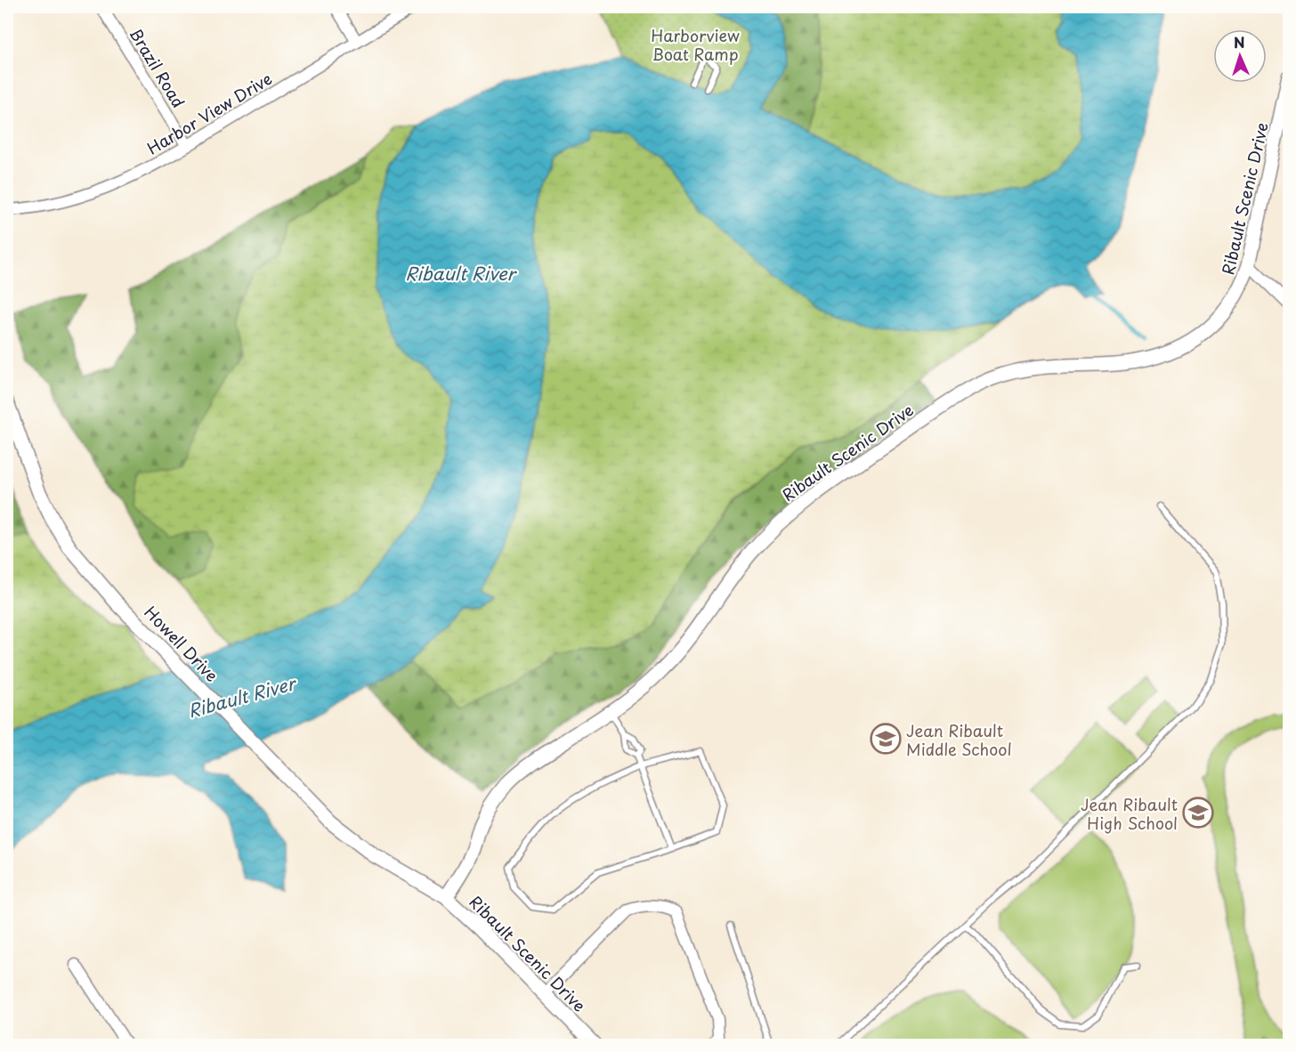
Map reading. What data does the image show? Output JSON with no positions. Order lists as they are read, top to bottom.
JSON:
{
  "streets": {
    "street": [
      "Brazil Road",
      "Harbor View Drive",
      "Ribault Scenic Drive",
      "Howell Drive"
    ]
  },
  "crossings": [
    ["Brazil Road", "Harbor View Drive"],
    ["Ribault Scenic Drive", "Howell Drive"]
  ],
  "water": ["Ribault River"],
  "parks": ["Harborview Boat Ramp"],
  "places": {
    "school or university": ["Jean Ribault Middle School", "Jean Ribault High School"]
  },
  "north": "top"
}
